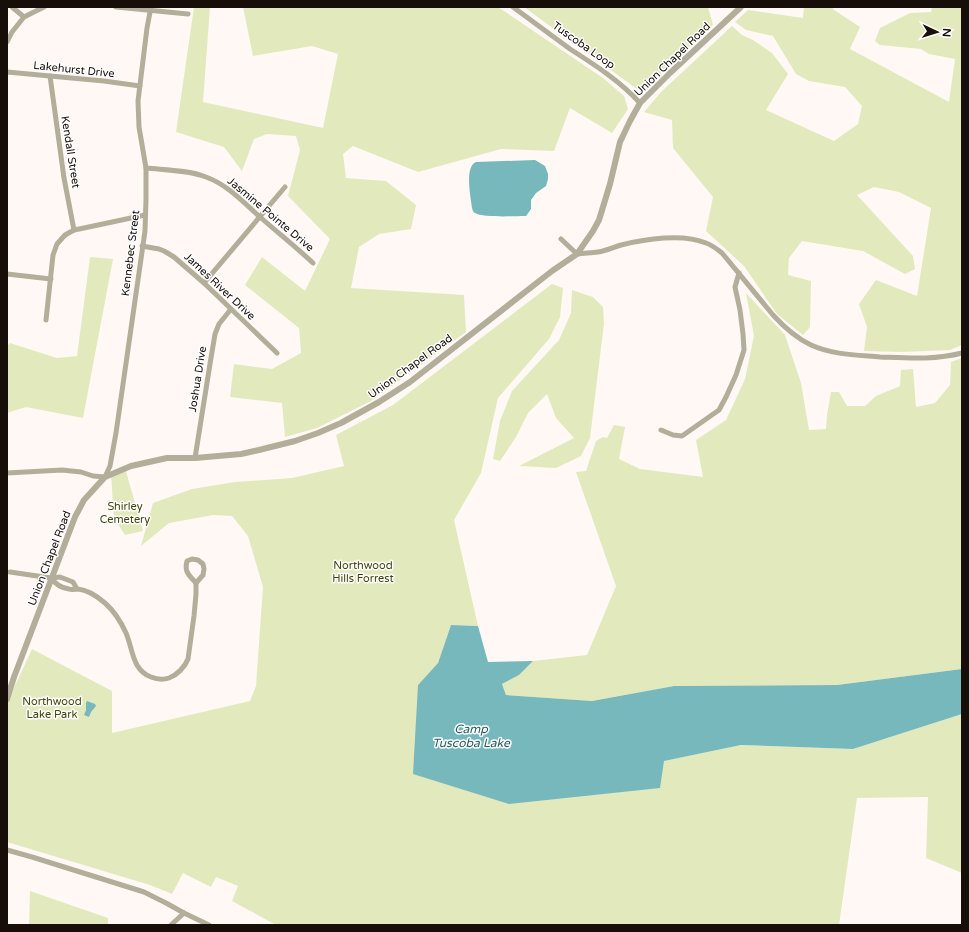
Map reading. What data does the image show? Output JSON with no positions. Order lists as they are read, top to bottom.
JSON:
{
  "streets": {
    "street": [
      "Tuscoba Loop",
      "Union Chapel Road",
      "Lakehurst Drive",
      "Kendall Street",
      "Jasmine Pointe Drive",
      "Kennebec Street",
      "James River Drive",
      "Joshua Drive"
    ]
  },
  "crossings": [
    ["Tuscoba Loop", "Union Chapel Road"],
    ["Union Chapel Road", "Kennebec Street"],
    ["Union Chapel Road", "Joshua Drive"],
    ["Lakehurst Drive", "Kendall Street"],
    ["Lakehurst Drive", "Kennebec Street"],
    ["Jasmine Pointe Drive", "Kennebec Street"],
    ["Kennebec Street", "James River Drive"],
    ["James River Drive", "Joshua Drive"]
  ],
  "water": ["Camp Tuscoba Lake"],
  "parks": ["Shirley Cemetery", "Northwood Hills Forrest", "Northwood Lake Park"],
  "north": "right"
}
